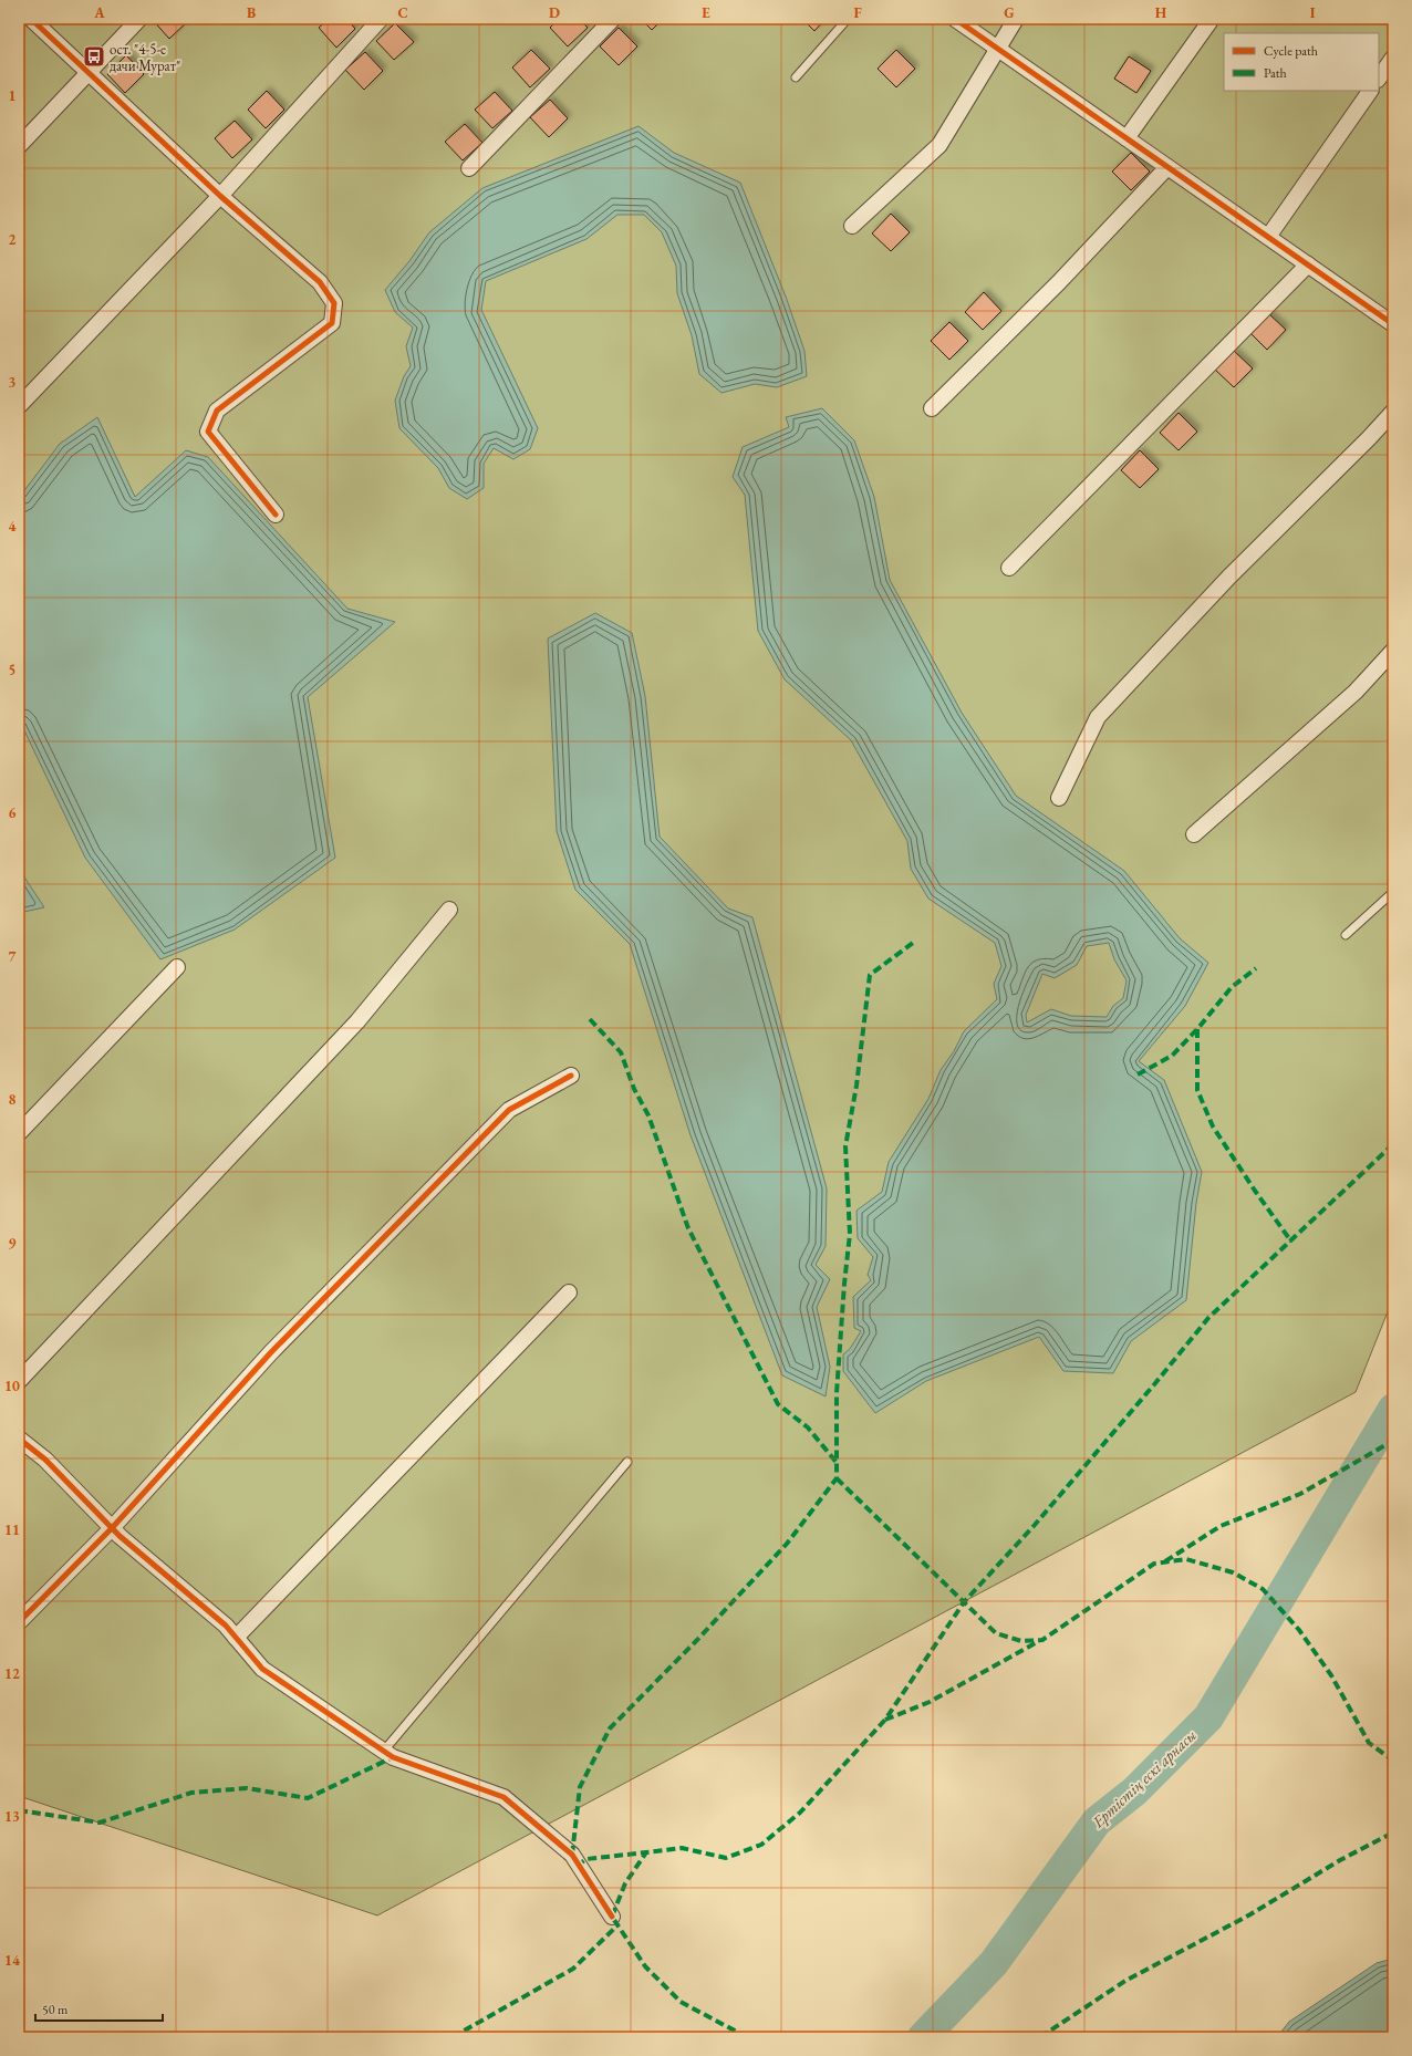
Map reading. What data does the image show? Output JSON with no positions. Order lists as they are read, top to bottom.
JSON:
{
  "water": ["Ертістің ескі арнасы"],
  "places": {
    "bus stop": ["ост. \"4-5-е дачи Мурат\""]
  },
  "legend": ["Cycle path", "Path"],
  "scale_bar": "50 m",
  "grid": {
    "columns": [
      "A",
      "B",
      "C",
      "D",
      "E",
      "F",
      "G",
      "H",
      "I"
    ],
    "rows": [
      "1",
      "2",
      "3",
      "4",
      "5",
      "6",
      "7",
      "8",
      "9",
      "10",
      "11",
      "12",
      "13",
      "14"
    ]
  }
}
